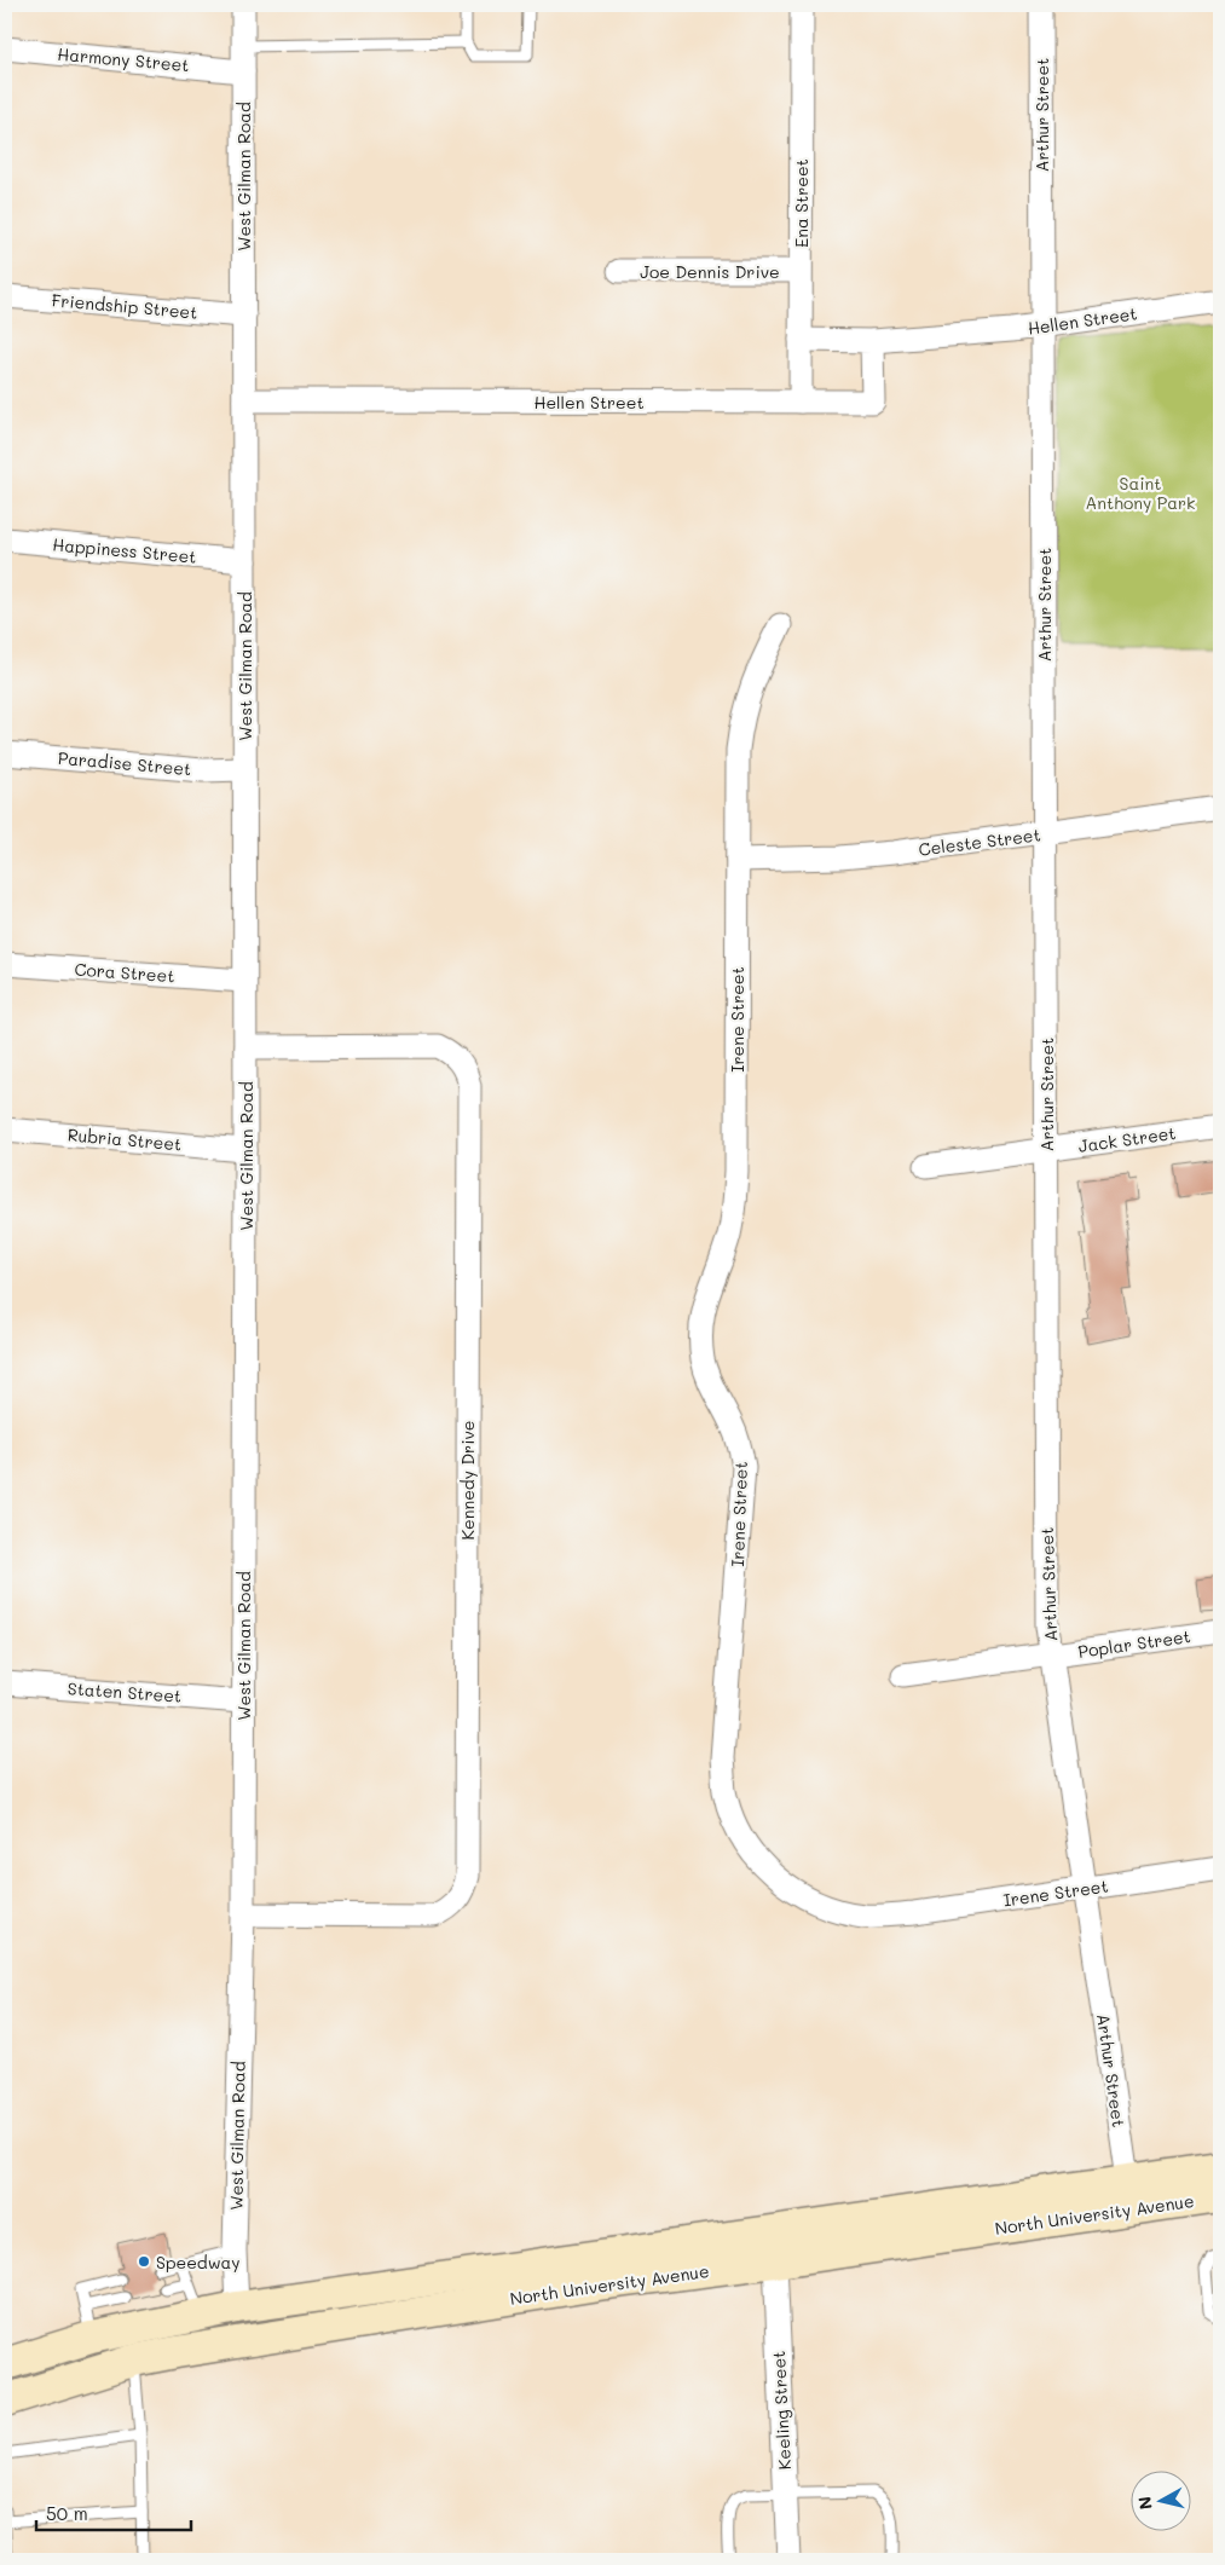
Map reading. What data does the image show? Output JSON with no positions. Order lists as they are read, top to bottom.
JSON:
{
  "streets": {
    "main road": ["North University Avenue"],
    "street": [
      "Harmony Street",
      "Arthur Street",
      "West Gilman Road",
      "Ena Street",
      "Joe Dennis Drive",
      "Friendship Street",
      "Hellen Street",
      "Happiness Street",
      "Paradise Street",
      "Celeste Street",
      "Cora Street",
      "Irene Street",
      "Rubria Street",
      "Jack Street",
      "Kennedy Drive",
      "Poplar Street",
      "Staten Street",
      "Keeling Street"
    ]
  },
  "crossings": [
    ["Harmony Street", "West Gilman Road"],
    ["Arthur Street", "Hellen Street"],
    ["Arthur Street", "Celeste Street"],
    ["Arthur Street", "Irene Street"],
    ["Arthur Street", "Jack Street"],
    ["Arthur Street", "Poplar Street"],
    ["Arthur Street", "North University Avenue"],
    ["West Gilman Road", "Friendship Street"],
    ["West Gilman Road", "Hellen Street"],
    ["West Gilman Road", "Happiness Street"],
    ["West Gilman Road", "Paradise Street"],
    ["West Gilman Road", "Cora Street"],
    ["West Gilman Road", "Rubria Street"],
    ["West Gilman Road", "Kennedy Drive"],
    ["West Gilman Road", "Staten Street"],
    ["West Gilman Road", "North University Avenue"],
    ["Ena Street", "Joe Dennis Drive"],
    ["Ena Street", "Hellen Street"],
    ["Celeste Street", "Irene Street"],
    ["North University Avenue", "Keeling Street"]
  ],
  "parks": ["Saint Anthony Park"],
  "places": ["Speedway"],
  "scale_bar": "50 m",
  "north": "left"
}
